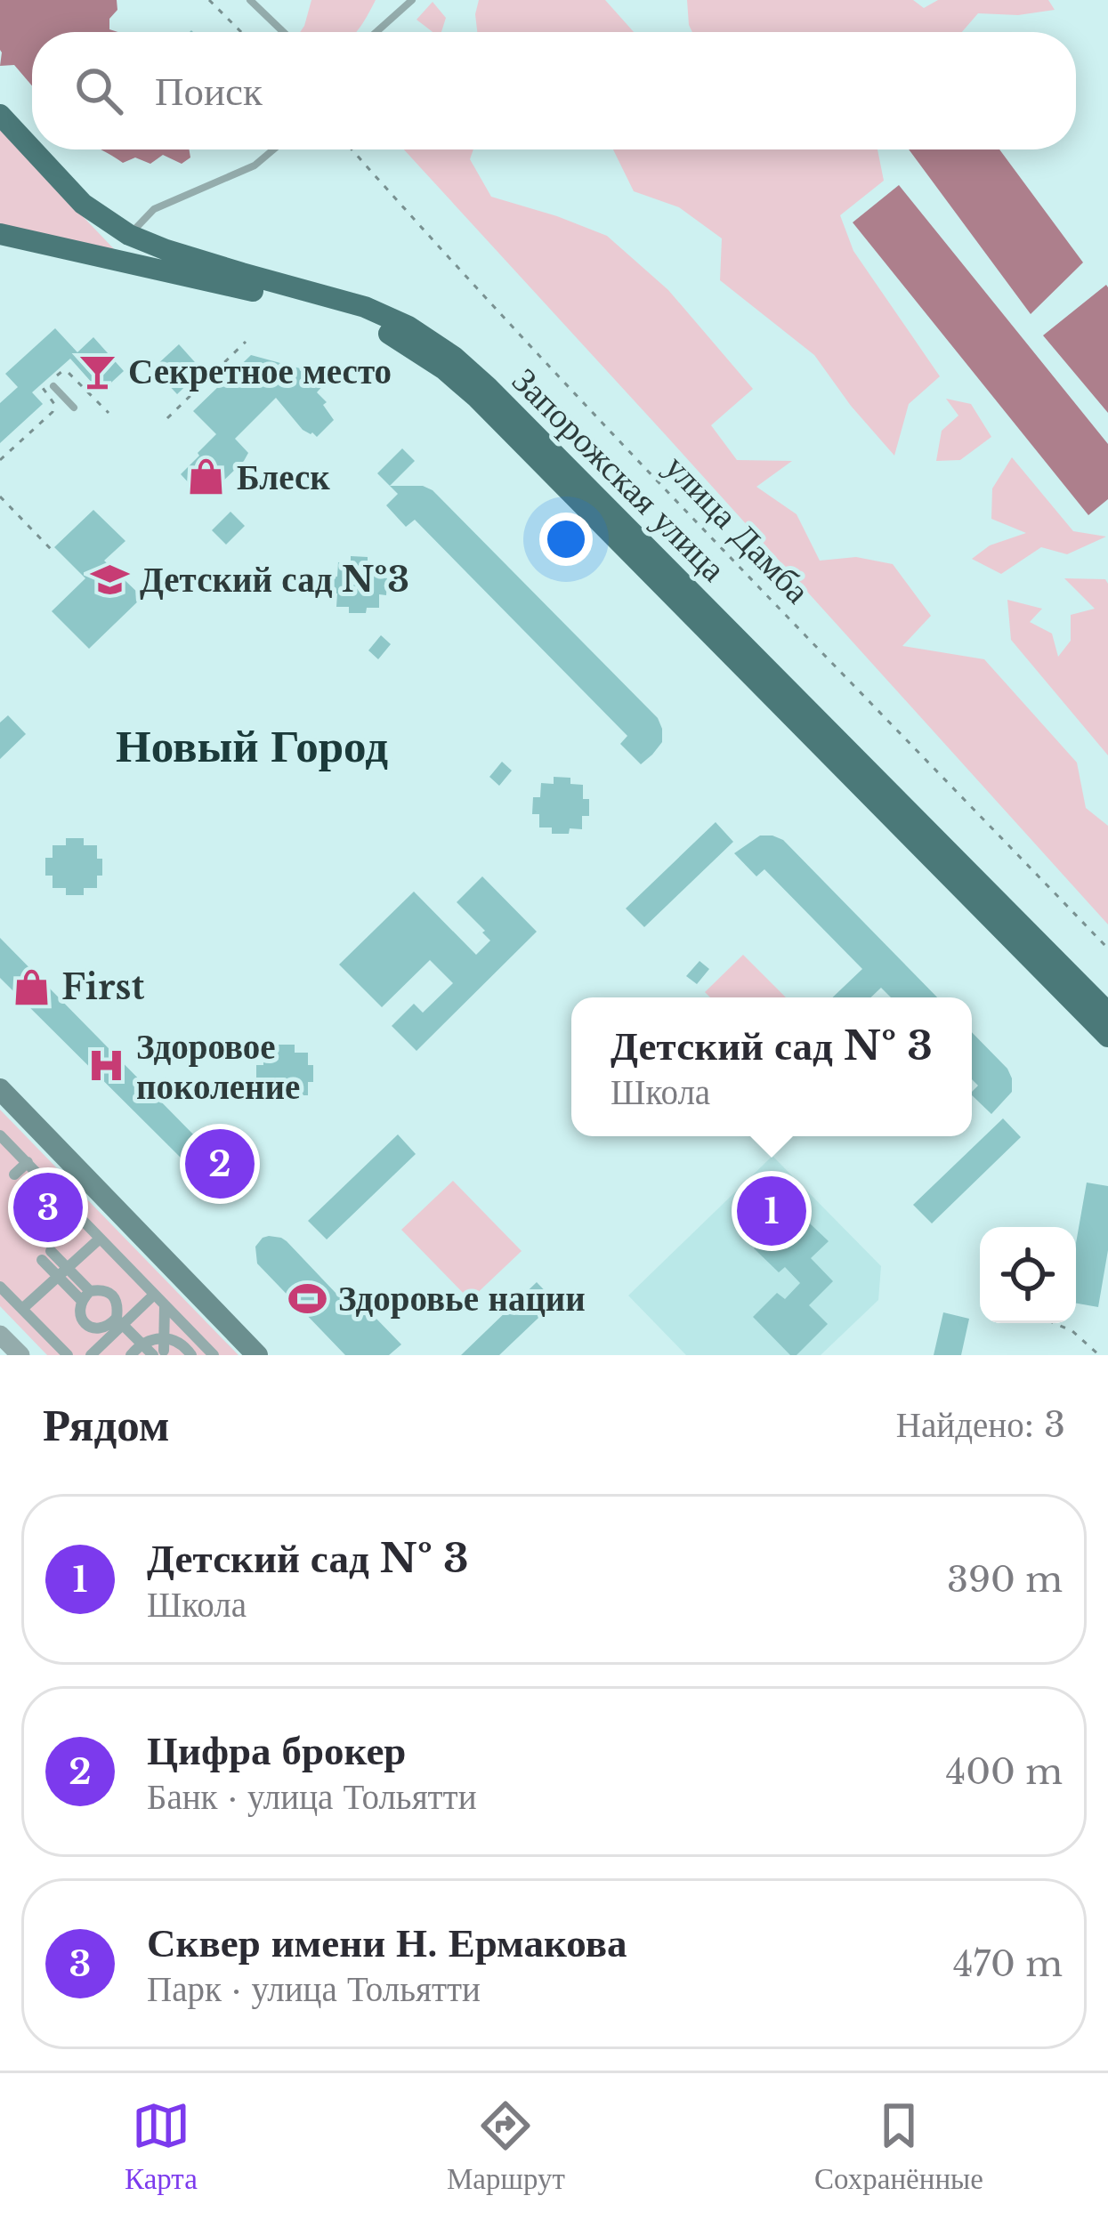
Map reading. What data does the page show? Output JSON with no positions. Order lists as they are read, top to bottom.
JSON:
{
  "streets": {
    "main road": ["Запорожская улица"],
    "path": ["улица Дамба"]
  },
  "districts": ["Новый Город"],
  "places": {
    "bar": ["Секретное место"],
    "shop": ["Блеск", "First"],
    "school or university": ["Детский сад №3"],
    "hospital": ["Здоровое поколение"],
    "sports": ["Здоровье нации"]
  },
  "page": {
    "search": "Поиск",
    "popup": ["Детский сад № 3", "Школа"],
    "pins": ["2", "3", "1"],
    "heading": ["Рядом", "Найдено: 3"],
    "list": [
      {
        "mark": "1",
        "name": "Детский сад № 3",
        "note": "Школа",
        "value": "390 m"
      },
      {
        "mark": "2",
        "name": "Цифра брокер",
        "note": "Банк · улица Тольятти",
        "value": "400 m"
      },
      {
        "mark": "3",
        "name": "Сквер имени Н. Ермакова",
        "note": "Парк · улица Тольятти",
        "value": "470 m"
      }
    ],
    "nav": ["Карта", "Маршрут", "Сохранённые"]
  }
}
